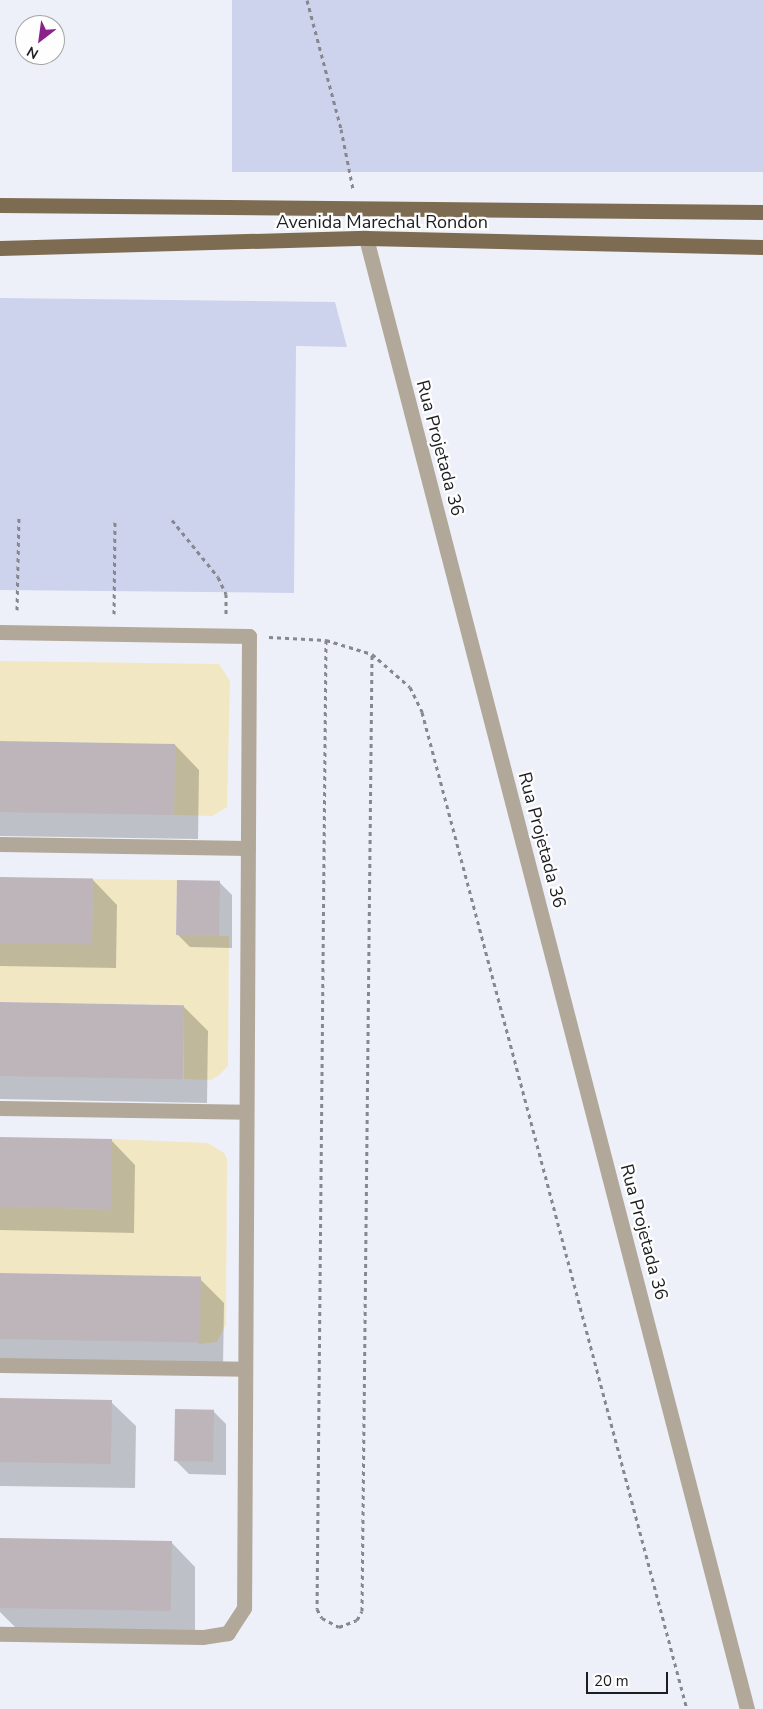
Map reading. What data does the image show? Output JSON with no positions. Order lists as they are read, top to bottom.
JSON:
{
  "streets": {
    "main road": ["Avenida Marechal Rondon"],
    "street": ["Rua Projetada 36"]
  },
  "crossings": [
    ["Avenida Marechal Rondon", "Rua Projetada 36"]
  ],
  "scale_bar": "20 m",
  "north": "bottom left"
}
